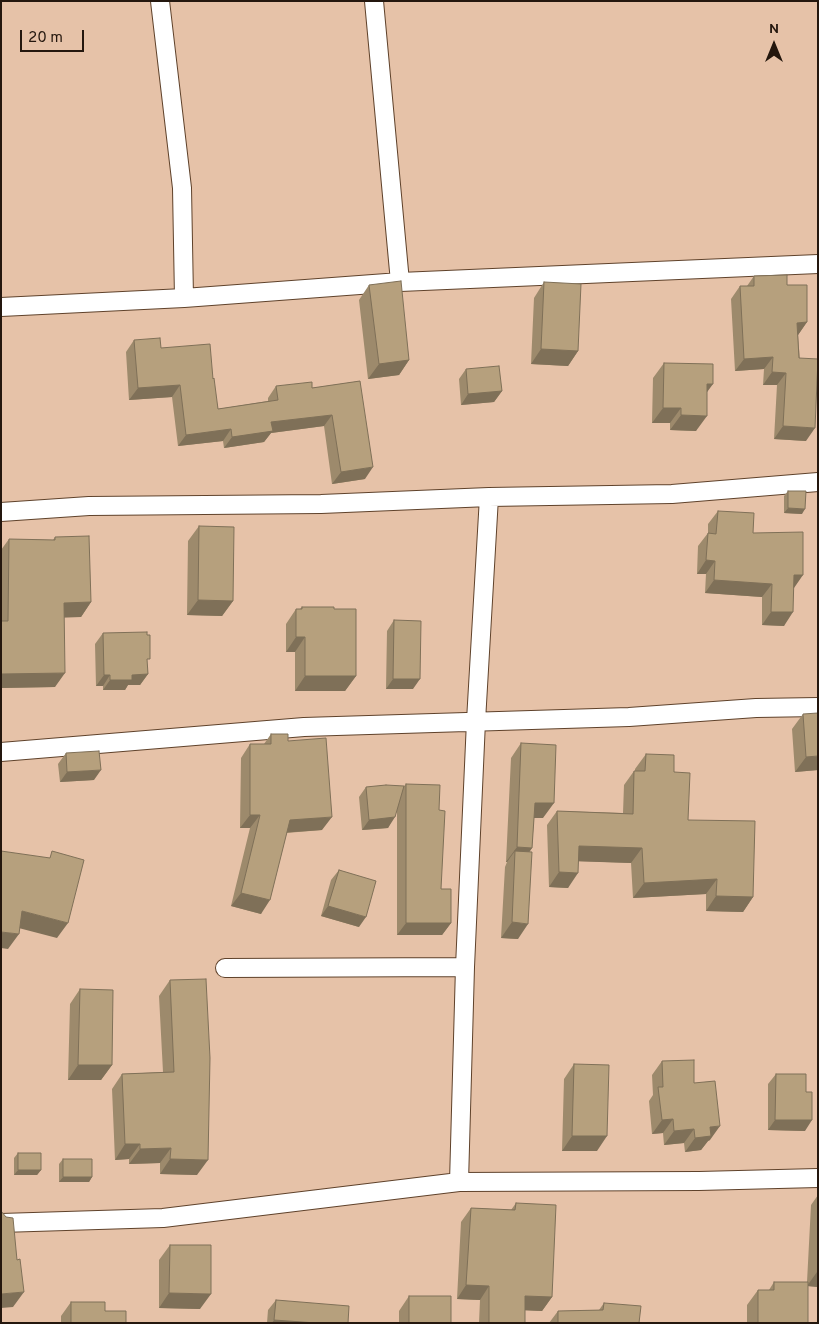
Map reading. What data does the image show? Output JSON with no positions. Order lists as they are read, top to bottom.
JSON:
{
  "scale_bar": "20 m",
  "north": "top"
}
